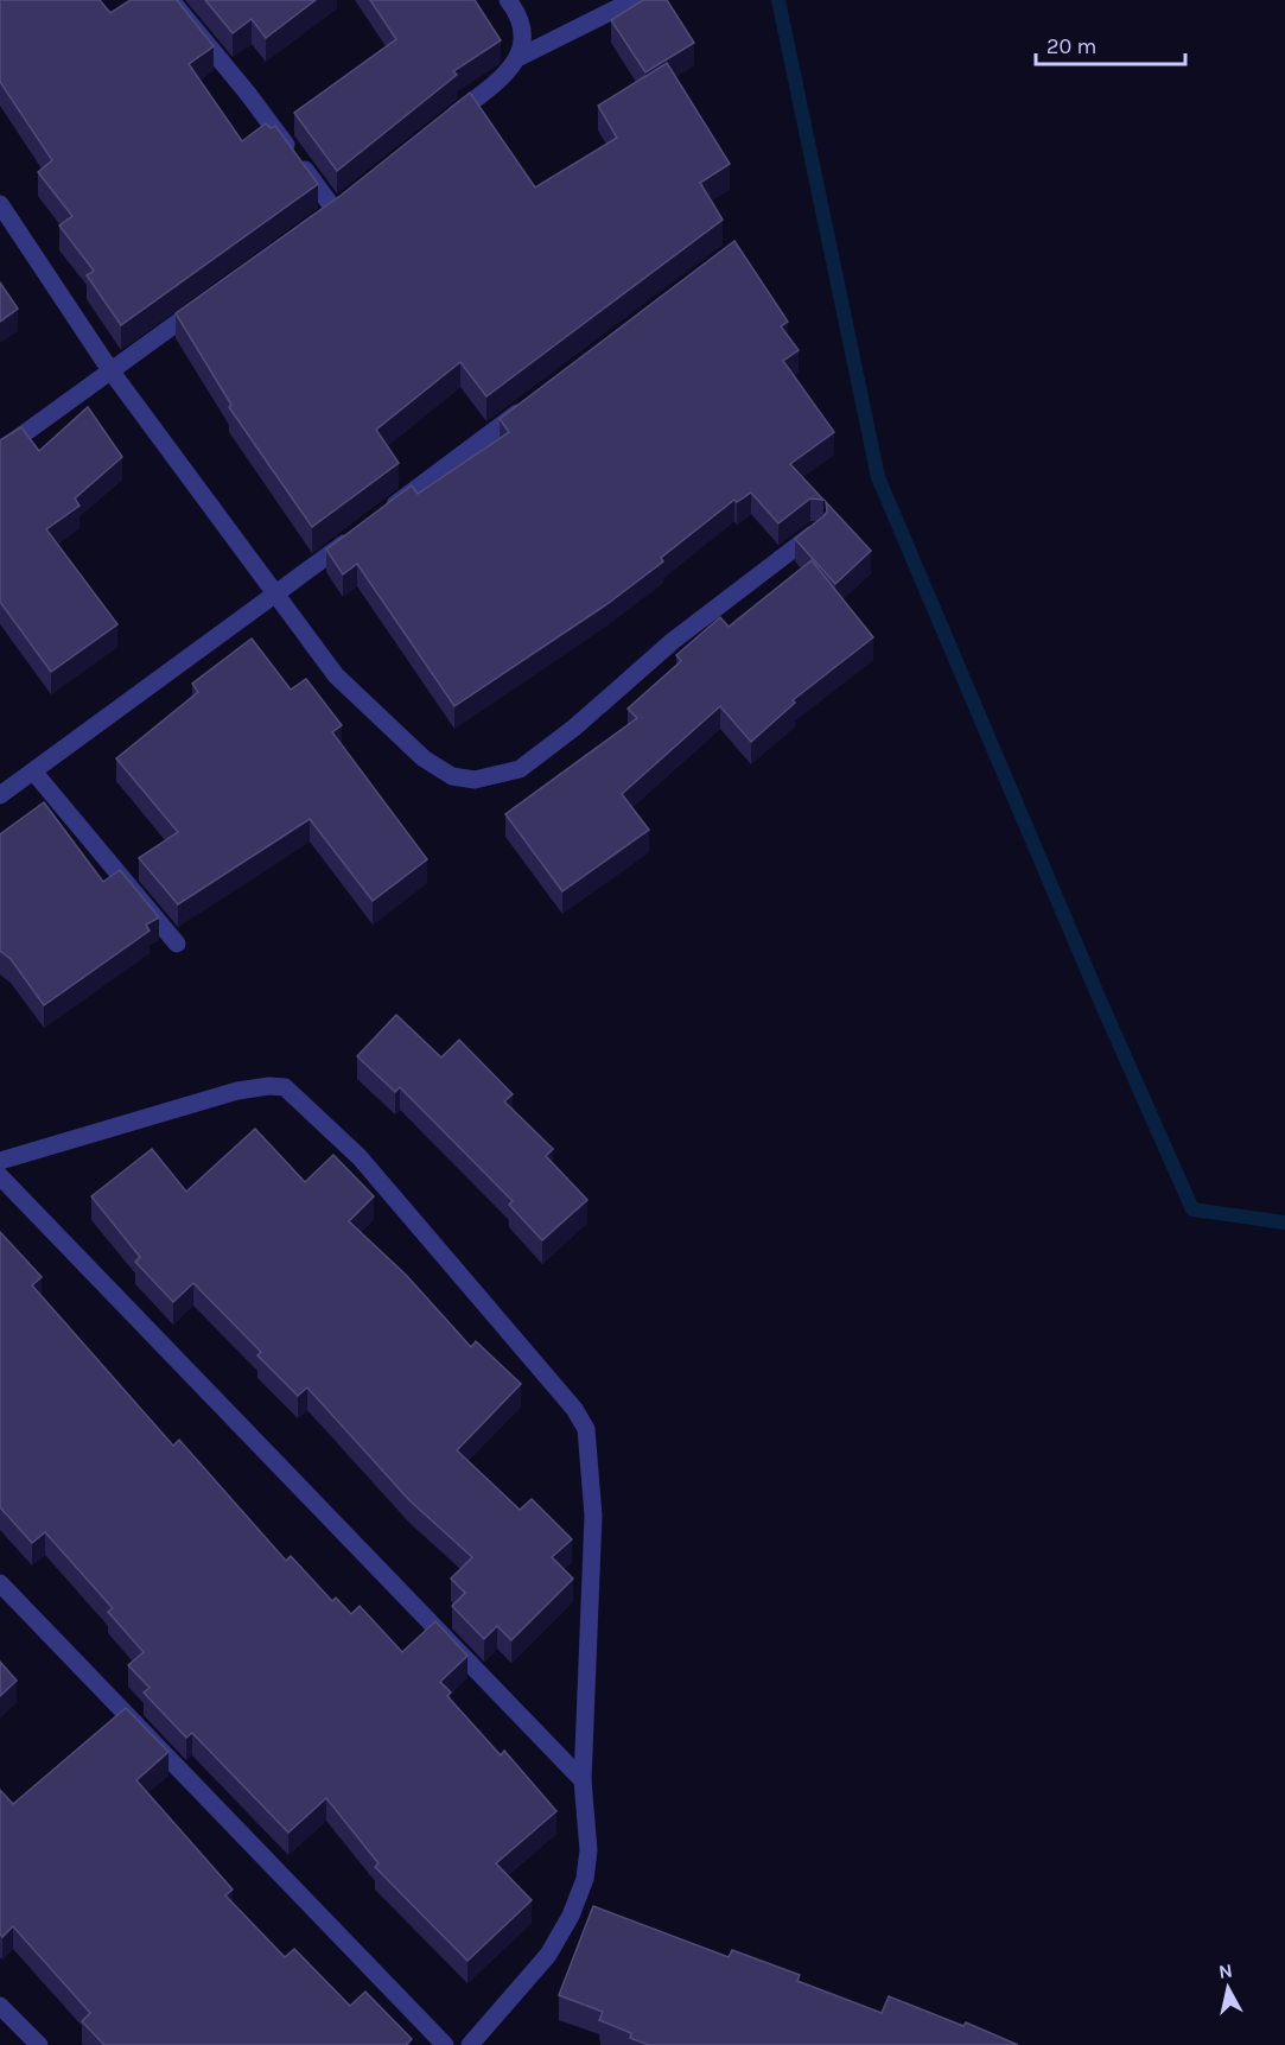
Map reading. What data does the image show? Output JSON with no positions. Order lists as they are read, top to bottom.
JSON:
{
  "scale_bar": "20 m",
  "north": "top"
}
